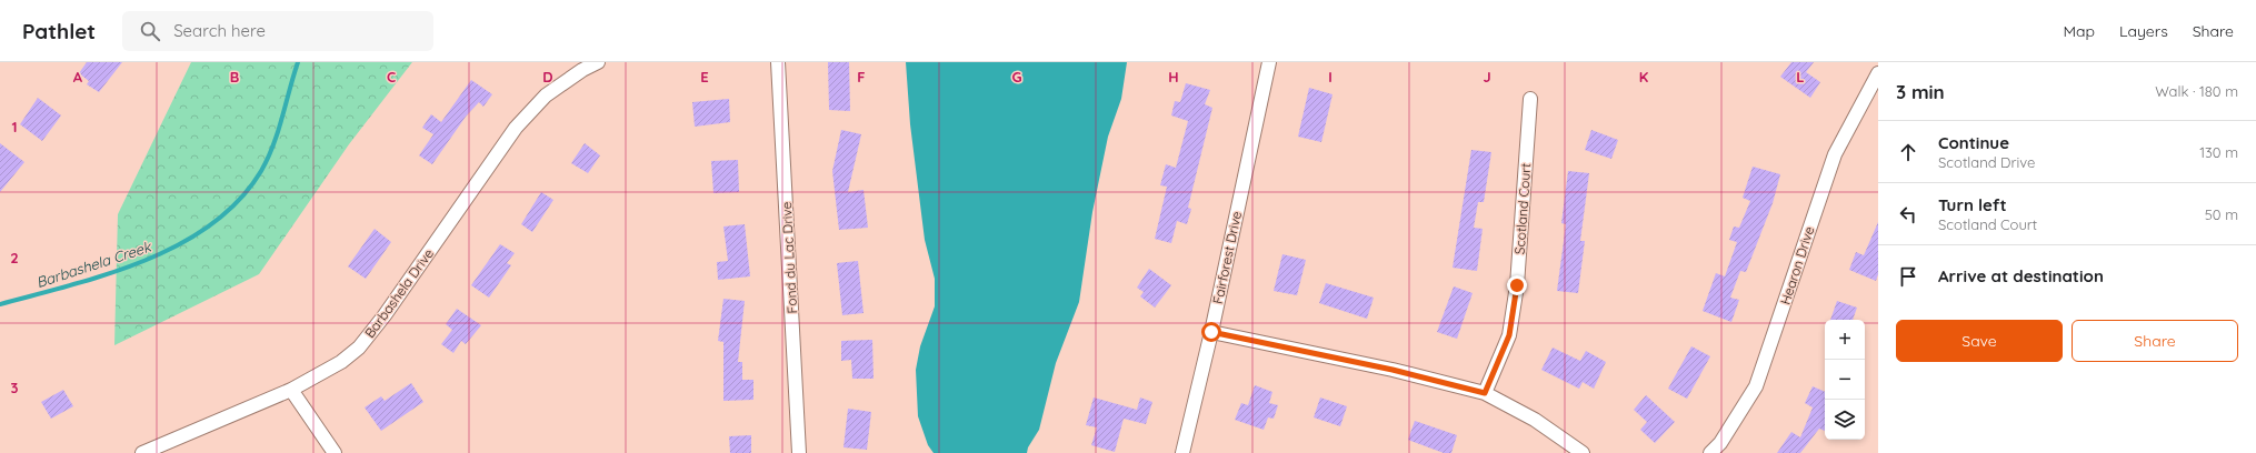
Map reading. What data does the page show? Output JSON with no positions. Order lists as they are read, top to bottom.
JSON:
{
  "streets": {
    "street": [
      "Scotland Court",
      "Fond du Lac Drive",
      "Fairforest Drive",
      "Hearon Drive",
      "Barbashela Drive"
    ]
  },
  "water": ["Barbashela Creek"],
  "page": {
    "header": "Pathlet",
    "search": "Search here",
    "nav": ["Map", "Layers", "Share"],
    "heading": ["3 min", "Walk · 180 m"],
    "list": [
      ["Continue", "Scotland Drive", "130 m"],
      ["Turn left", "Scotland Court", "50 m"],
      "Arrive at destination"
    ],
    "buttons": ["Save", "Share"],
    "map_buttons": ["+", "−"]
  },
  "grid": {
    "columns": [
      "A",
      "B",
      "C",
      "D",
      "E",
      "F",
      "G",
      "H",
      "I",
      "J",
      "K",
      "L"
    ],
    "rows": ["1", "2", "3"]
  }
}
